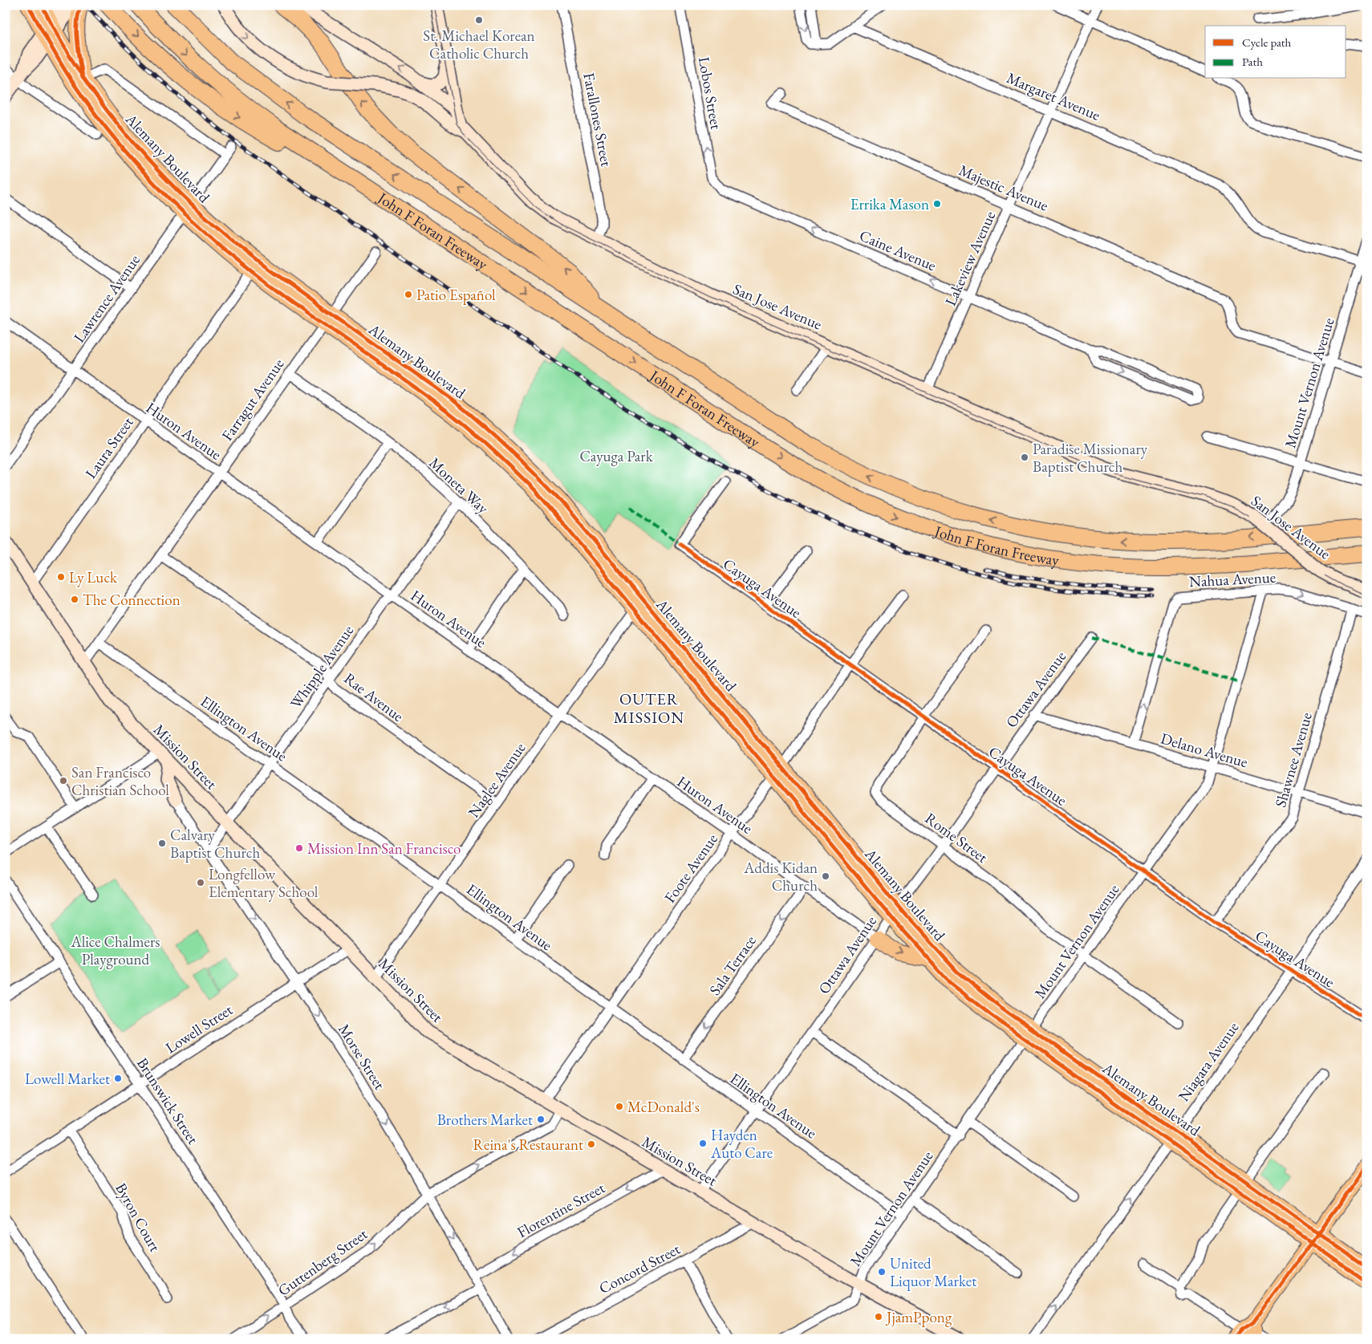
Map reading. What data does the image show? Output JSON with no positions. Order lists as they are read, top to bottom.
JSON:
{
  "streets": {
    "highway": ["John F Foran Freeway"],
    "main road": ["Alemany Boulevard", "San Jose Avenue", "Mission Street"],
    "street": [
      "Lobos Street",
      "Margaret Avenue",
      "Farallones Street",
      "Majestic Avenue",
      "Caine Avenue",
      "Lakeview Avenue",
      "Lawrence Avenue",
      "Mount Vernon Avenue",
      "Farragut Avenue",
      "Huron Avenue",
      "Laura Street",
      "Moneta Way",
      "Nahua Avenue",
      "Cayuga Avenue",
      "Whipple Avenue",
      "Ottawa Avenue",
      "Rae Avenue",
      "Ellington Avenue",
      "Delano Avenue",
      "Shawnee Avenue",
      "Naglee Avenue",
      "Rome Street",
      "Foote Avenue",
      "Sala Terrace",
      "Lowell Street",
      "Morse Street",
      "Niagara Avenue",
      "Brunswick Street",
      "Florentine Street",
      "Byron Court",
      "Guttenberg Street",
      "Concord Street"
    ]
  },
  "crossings": [
    ["Lobos Street", "Caine Avenue"],
    ["Margaret Avenue", "Lakeview Avenue"],
    ["Margaret Avenue", "Mount Vernon Avenue"],
    ["Farallones Street", "San Jose Avenue"],
    ["Alemany Boulevard", "Lawrence Avenue"],
    ["Alemany Boulevard", "Mount Vernon Avenue"],
    ["Alemany Boulevard", "Farragut Avenue"],
    ["Alemany Boulevard", "Laura Street"],
    ["Alemany Boulevard", "Ottawa Avenue"],
    ["Alemany Boulevard", "Naglee Avenue"],
    ["Alemany Boulevard", "Foote Avenue"],
    ["Alemany Boulevard", "Niagara Avenue"],
    ["Majestic Avenue", "Lakeview Avenue"],
    ["Majestic Avenue", "Mount Vernon Avenue"],
    ["Caine Avenue", "Lakeview Avenue"],
    ["Lakeview Avenue", "San Jose Avenue"],
    ["Lawrence Avenue", "Huron Avenue"],
    ["San Jose Avenue", "Mount Vernon Avenue"],
    ["Mount Vernon Avenue", "Nahua Avenue"],
    ["Mount Vernon Avenue", "Cayuga Avenue"],
    ["Mount Vernon Avenue", "Ellington Avenue"],
    ["Mount Vernon Avenue", "Delano Avenue"],
    ["Mount Vernon Avenue", "Mission Street"],
    ["Mount Vernon Avenue", "Rome Street"],
    ["Farragut Avenue", "Huron Avenue"],
    ["Farragut Avenue", "Moneta Way"],
    ["Farragut Avenue", "Rae Avenue"],
    ["Farragut Avenue", "Ellington Avenue"],
    ["Farragut Avenue", "Mission Street"],
    ["Huron Avenue", "Laura Street"],
    ["Huron Avenue", "Whipple Avenue"],
    ["Huron Avenue", "Ottawa Avenue"],
    ["Huron Avenue", "Naglee Avenue"],
    ["Huron Avenue", "Foote Avenue"],
    ["Huron Avenue", "Sala Terrace"],
    ["Laura Street", "Mission Street"],
    ["Moneta Way", "Whipple Avenue"],
    ["Nahua Avenue", "Delano Avenue"],
    ["Nahua Avenue", "Shawnee Avenue"],
    ["Cayuga Avenue", "Ottawa Avenue"],
    ["Cayuga Avenue", "Shawnee Avenue"],
    ["Cayuga Avenue", "Rome Street"],
    ["Cayuga Avenue", "Foote Avenue"],
    ["Cayuga Avenue", "Niagara Avenue"],
    ["Whipple Avenue", "Rae Avenue"],
    ["Whipple Avenue", "Ellington Avenue"],
    ["Whipple Avenue", "Mission Street"],
    ["Whipple Avenue", "Morse Street"],
    ["Ottawa Avenue", "Ellington Avenue"],
    ["Ottawa Avenue", "Delano Avenue"],
    ["Ottawa Avenue", "Mission Street"],
    ["Ottawa Avenue", "Rome Street"],
    ["Rae Avenue", "Naglee Avenue"],
    ["Ellington Avenue", "Naglee Avenue"],
    ["Ellington Avenue", "Foote Avenue"],
    ["Ellington Avenue", "Sala Terrace"],
    ["Delano Avenue", "Shawnee Avenue"],
    ["Mission Street", "Naglee Avenue"],
    ["Mission Street", "Foote Avenue"],
    ["Mission Street", "Lowell Street"],
    ["Mission Street", "Florentine Street"],
    ["Mission Street", "Guttenberg Street"],
    ["Mission Street", "Concord Street"],
    ["Lowell Street", "Morse Street"],
    ["Lowell Street", "Brunswick Street"],
    ["Lowell Street", "Byron Court"],
    ["Morse Street", "Florentine Street"],
    ["Morse Street", "Guttenberg Street"],
    ["Brunswick Street", "Guttenberg Street"]
  ],
  "one_way": [
    "Lobos Street",
    "Sala Terrace",
    "Morse Street",
    "Niagara Avenue",
    "Florentine Street",
    "Guttenberg Street"
  ],
  "districts": ["OUTER MISSION"],
  "parks": ["Cayuga Park", "Alice Chalmers Playground"],
  "places": [
    "St. Michael Korean Catholic Church",
    "Errika Mason",
    "Patio Español",
    "Paradise Missionary Baptist Church",
    "Ly Luck",
    "The Connection",
    "San Francisco Christian School",
    "Calvary Baptist Church",
    "Mission Inn San Francisco",
    "Addis Kidan Church",
    "Longfellow Elementary School",
    "Lowell Market",
    "McDonald's",
    "Brothers Market",
    "Hayden Auto Care",
    "Reina's Restaurant",
    "United Liquor Market",
    "JjamPpong"
  ],
  "legend": ["Cycle path", "Path"]
}
